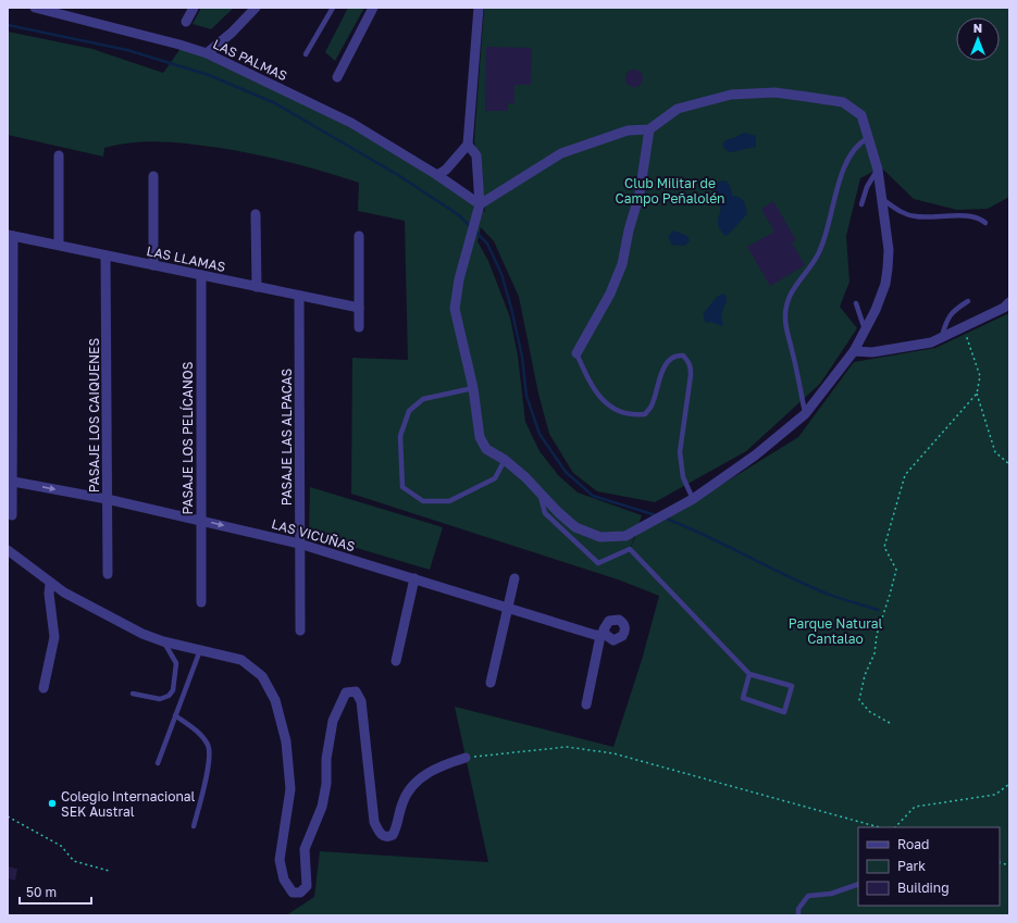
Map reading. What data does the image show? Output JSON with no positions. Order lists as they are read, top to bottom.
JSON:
{
  "streets": {
    "street": [
      "LAS PALMAS",
      "LAS LLAMAS",
      "PASAJE LOS CAIQUENES",
      "PASAJE LAS ALPACAS",
      "PASAJE LOS PELÍCANOS",
      "LAS VICUÑAS"
    ]
  },
  "crossings": [
    ["LAS LLAMAS", "PASAJE LOS CAIQUENES"],
    ["LAS LLAMAS", "PASAJE LAS ALPACAS"],
    ["LAS LLAMAS", "PASAJE LOS PELÍCANOS"],
    ["PASAJE LOS CAIQUENES", "LAS VICUÑAS"],
    ["PASAJE LAS ALPACAS", "LAS VICUÑAS"],
    ["PASAJE LOS PELÍCANOS", "LAS VICUÑAS"]
  ],
  "parks": ["Club Militar de Campo Peñalolén", "Parque Natural Cantalao"],
  "places": ["Colegio Internacional SEK Austral"],
  "legend": ["Road", "Park", "Building"],
  "scale_bar": "50 m",
  "north": "top"
}
